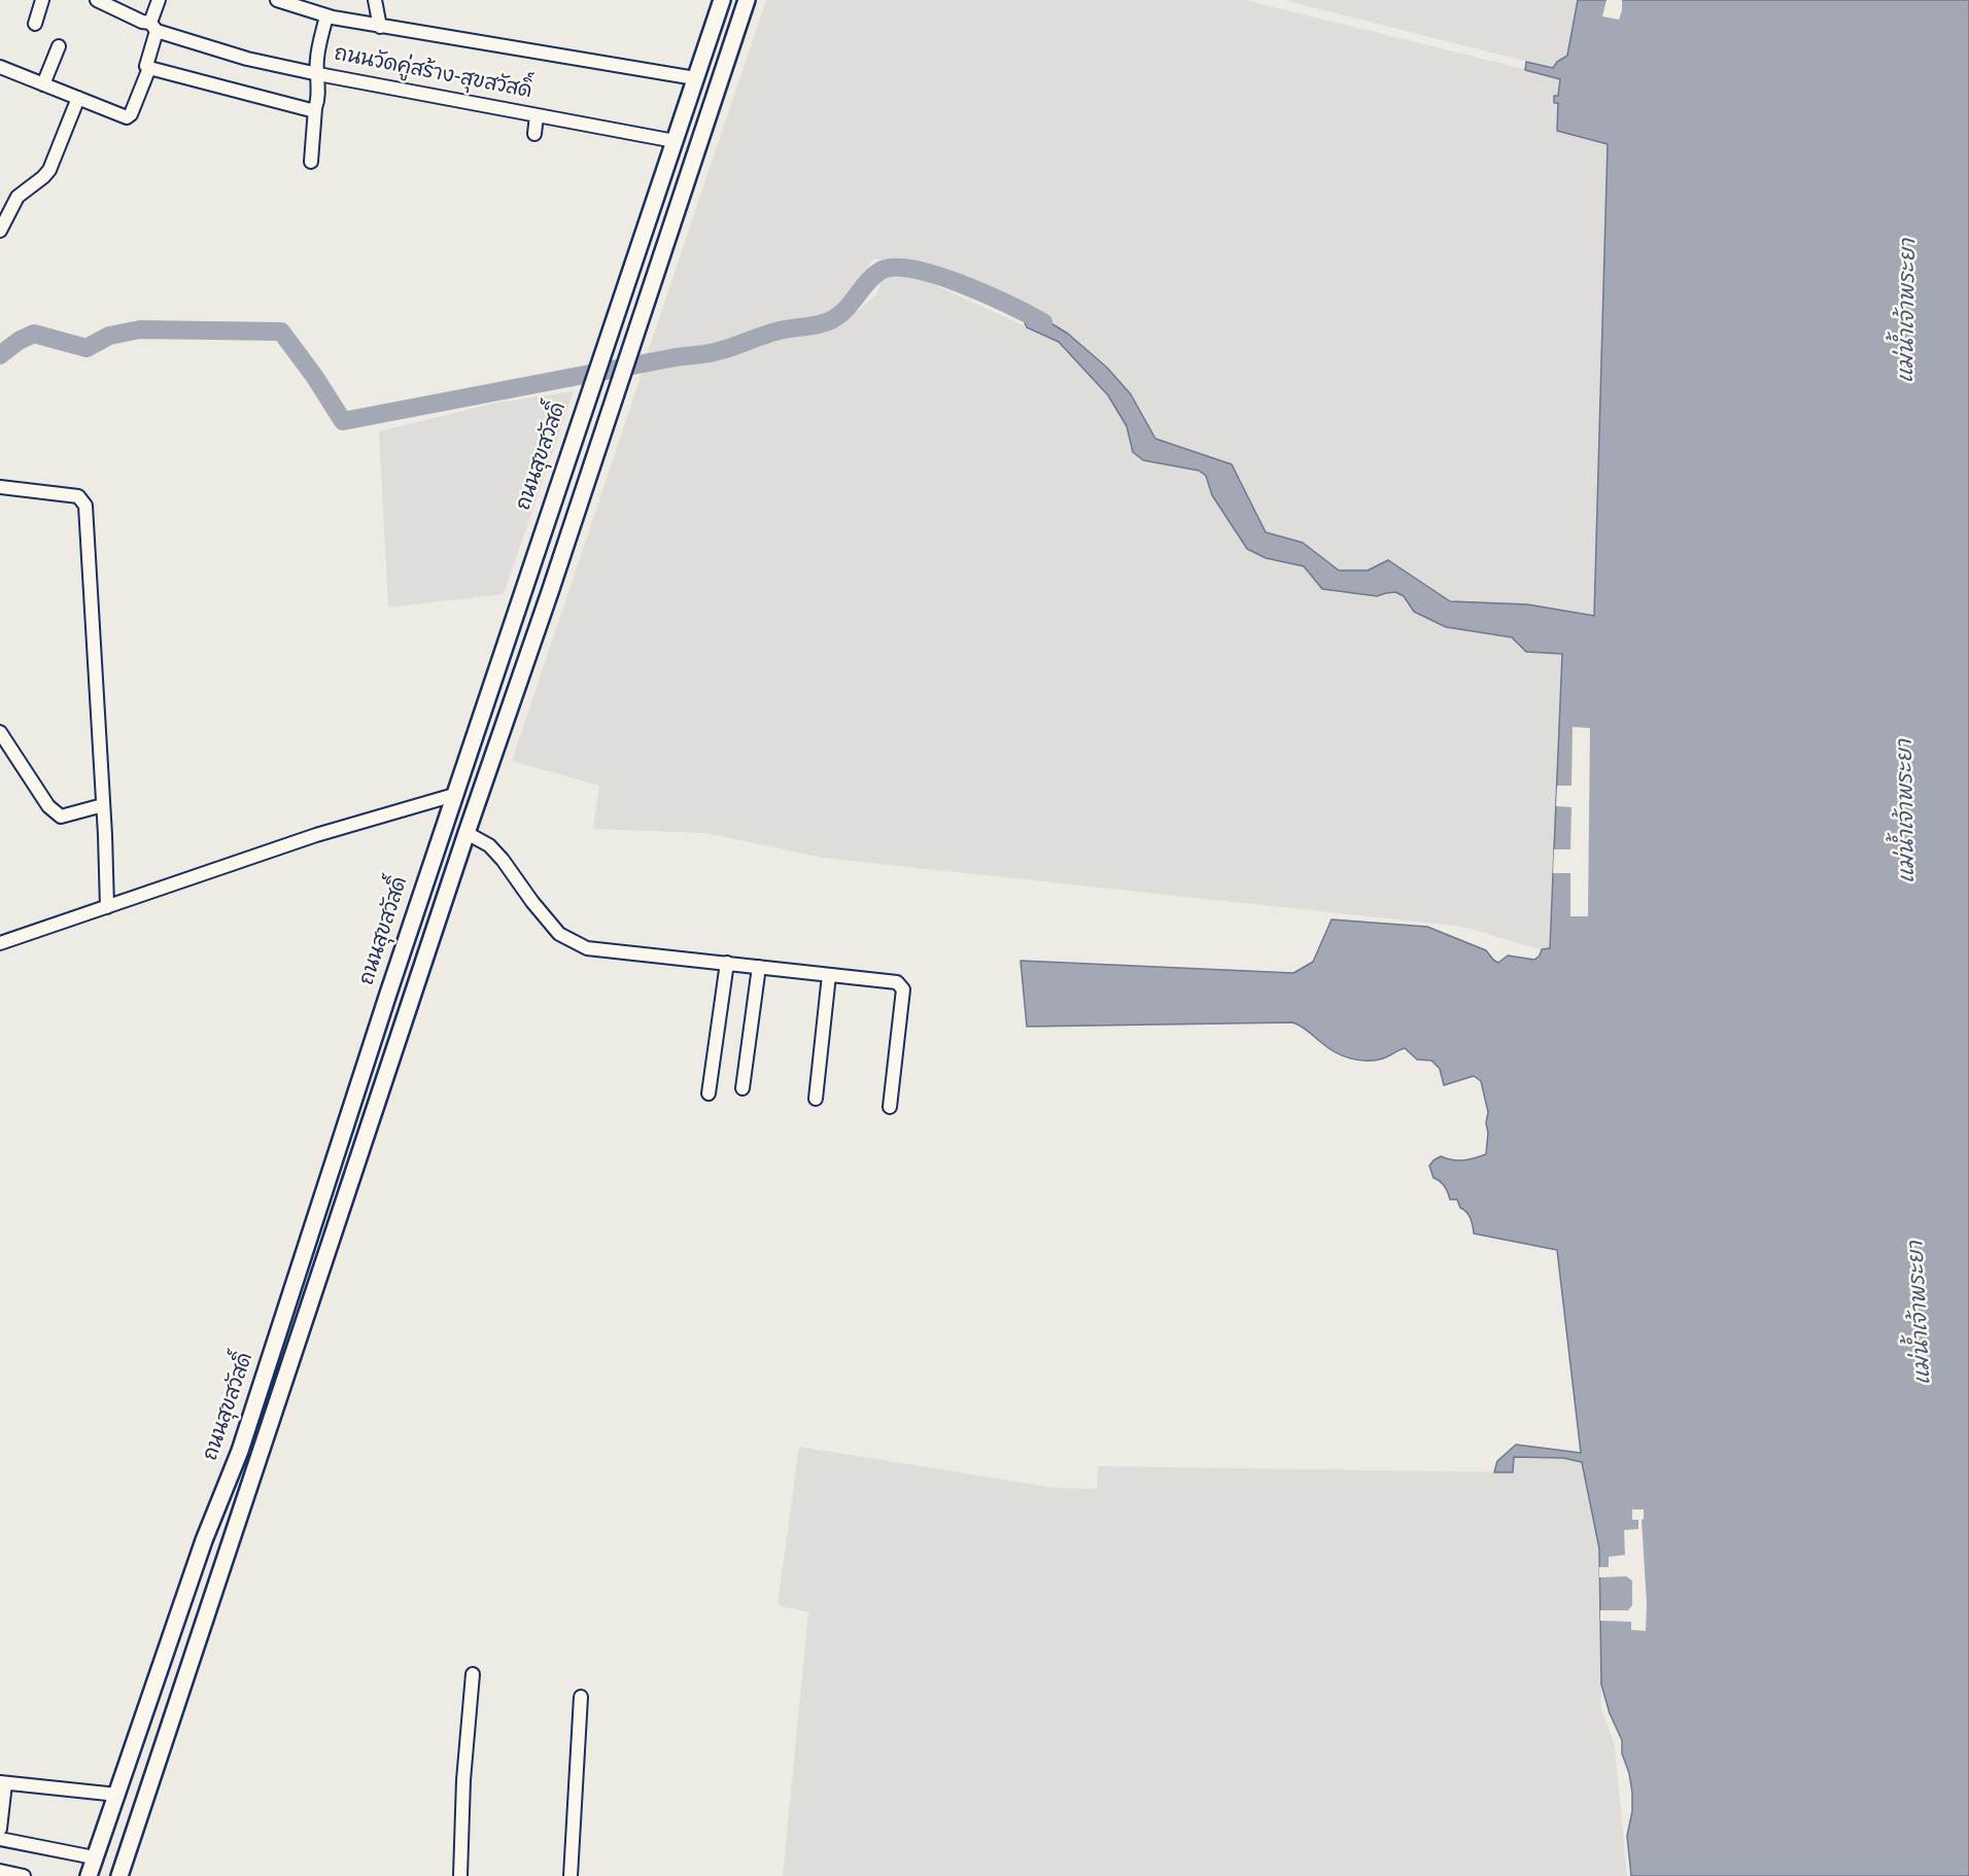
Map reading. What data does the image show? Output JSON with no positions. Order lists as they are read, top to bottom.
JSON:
{
  "streets": {
    "main road": ["ถนนสุขสวัสดิ์"],
    "street": ["ถนนวัดคู่สร้าง-สุขสวัสดิ์"]
  },
  "crossings": [
    ["ถนนวัดคู่สร้าง-สุขสวัสดิ์", "ถนนสุขสวัสดิ์"]
  ],
  "water": ["แม่น้ำเจ้าพระยา"]
}
